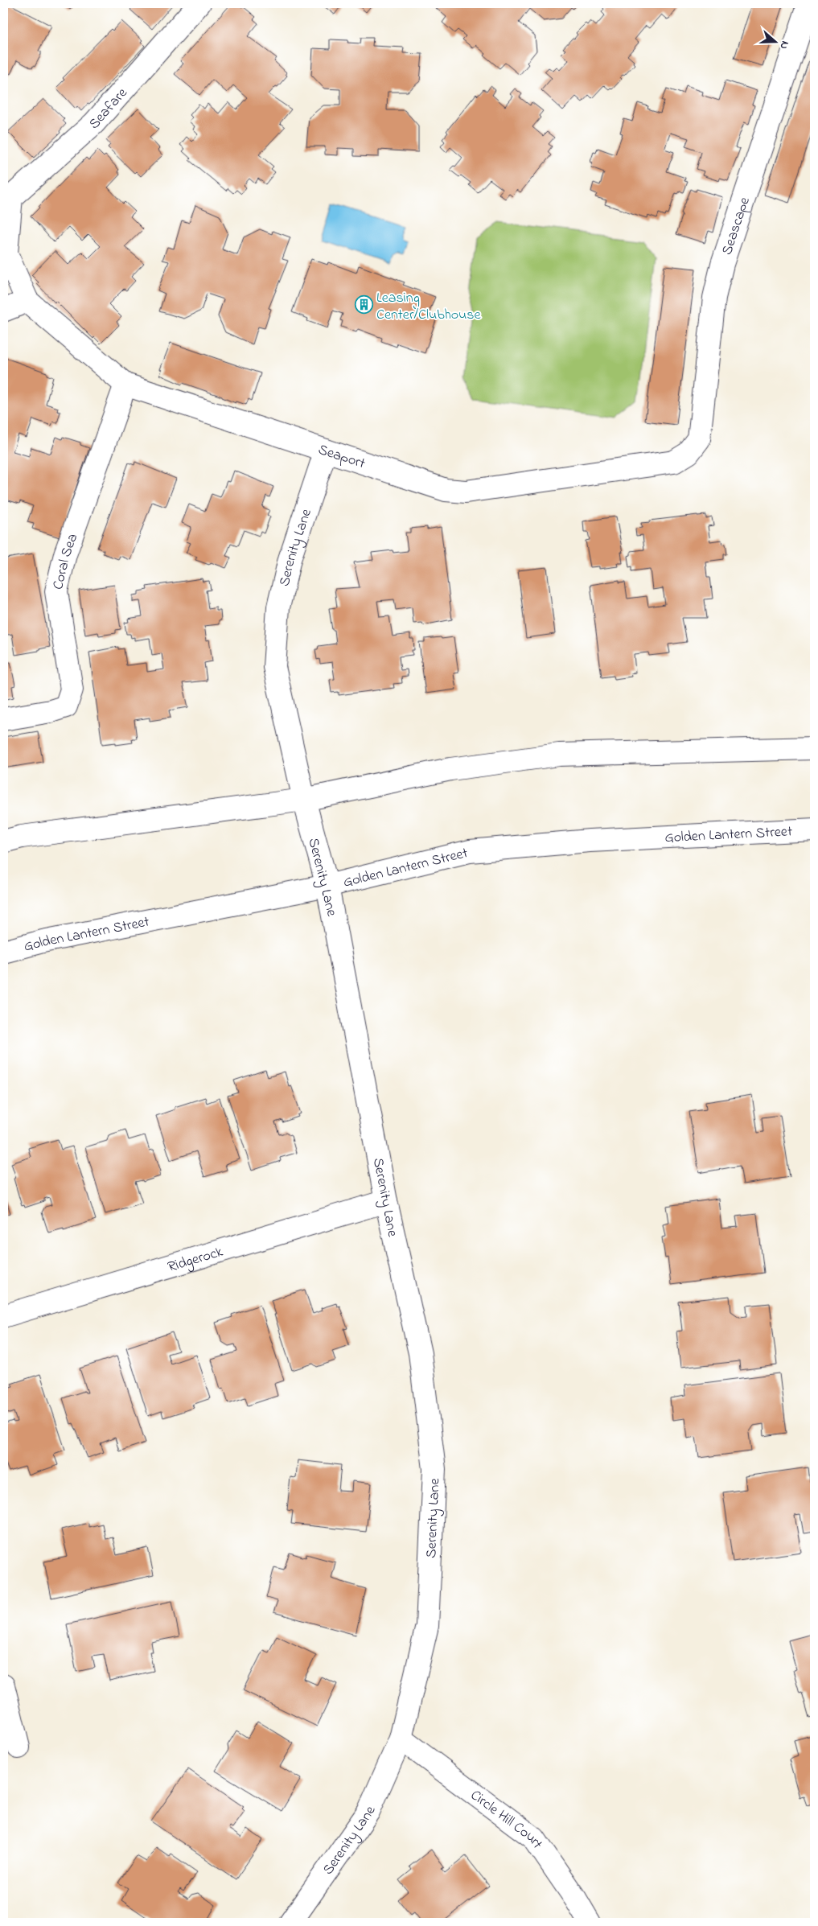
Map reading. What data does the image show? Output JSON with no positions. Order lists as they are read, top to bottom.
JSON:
{
  "streets": {
    "street": [
      "Seafare",
      "Seascape",
      "Seaport",
      "Serenity Lane",
      "Coral Sea",
      "Golden Lantern Street",
      "Ridgerock",
      "Circle Hill Court"
    ]
  },
  "crossings": [
    ["Seafare", "Seaport"],
    ["Seascape", "Seaport"],
    ["Seaport", "Serenity Lane"],
    ["Seaport", "Coral Sea"],
    ["Serenity Lane", "Golden Lantern Street"],
    ["Serenity Lane", "Ridgerock"],
    ["Serenity Lane", "Circle Hill Court"]
  ],
  "places": {
    "building": ["Leasing Center/Clubhouse"]
  },
  "north": "right"
}
